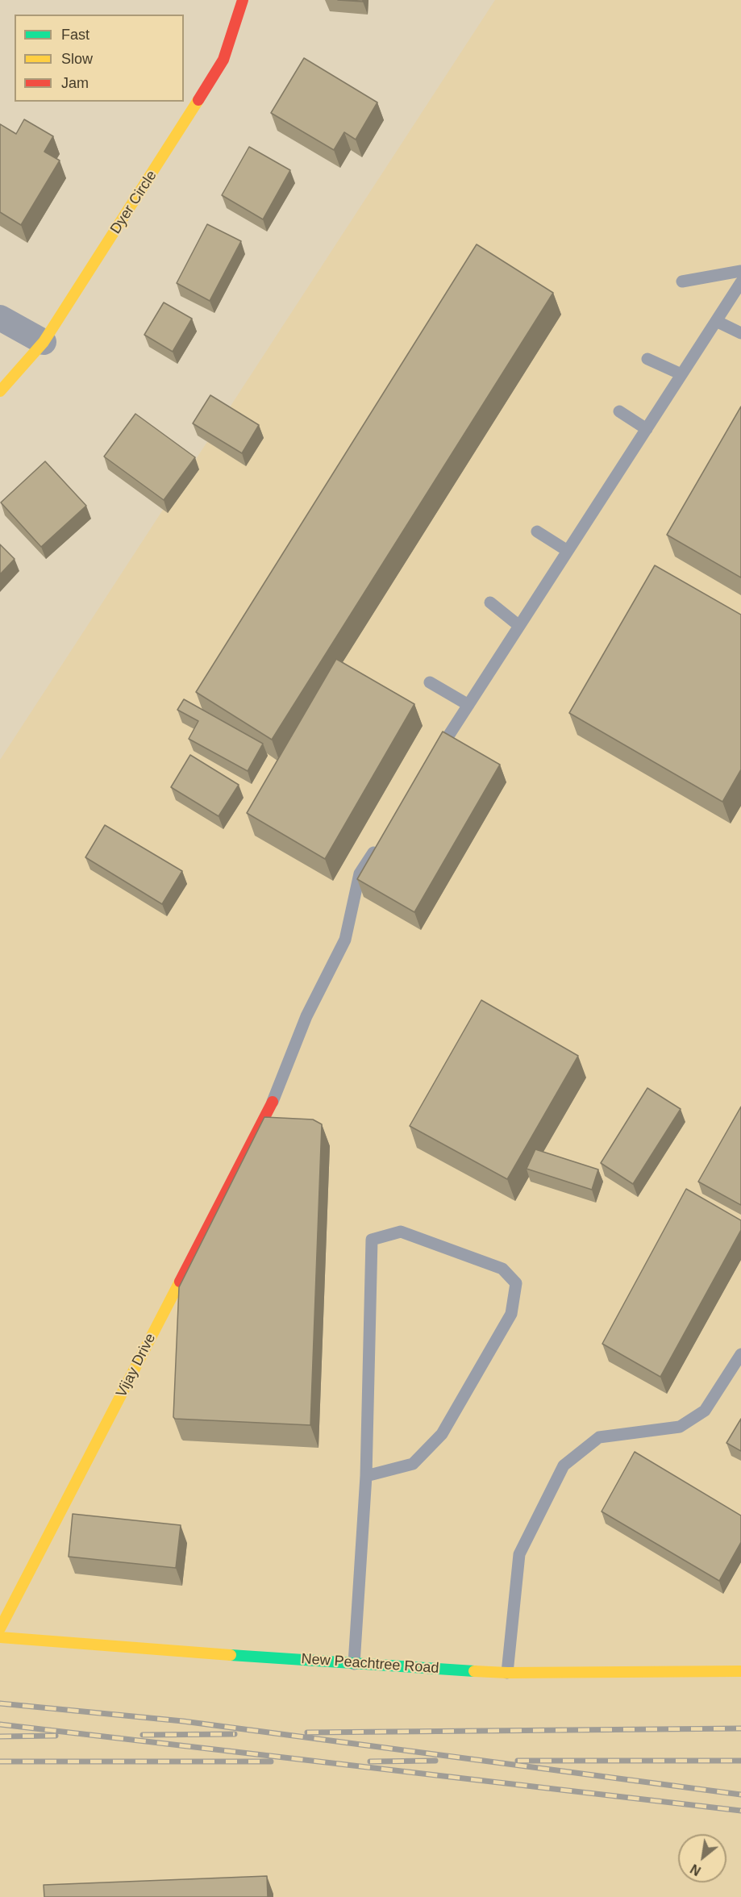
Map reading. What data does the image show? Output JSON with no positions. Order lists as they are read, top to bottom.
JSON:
{
  "streets": {
    "street": ["Dyer Circle", "Vijay Drive", "New Peachtree Road"]
  },
  "legend": ["Fast", "Slow", "Jam"],
  "north": "bottom left"
}
